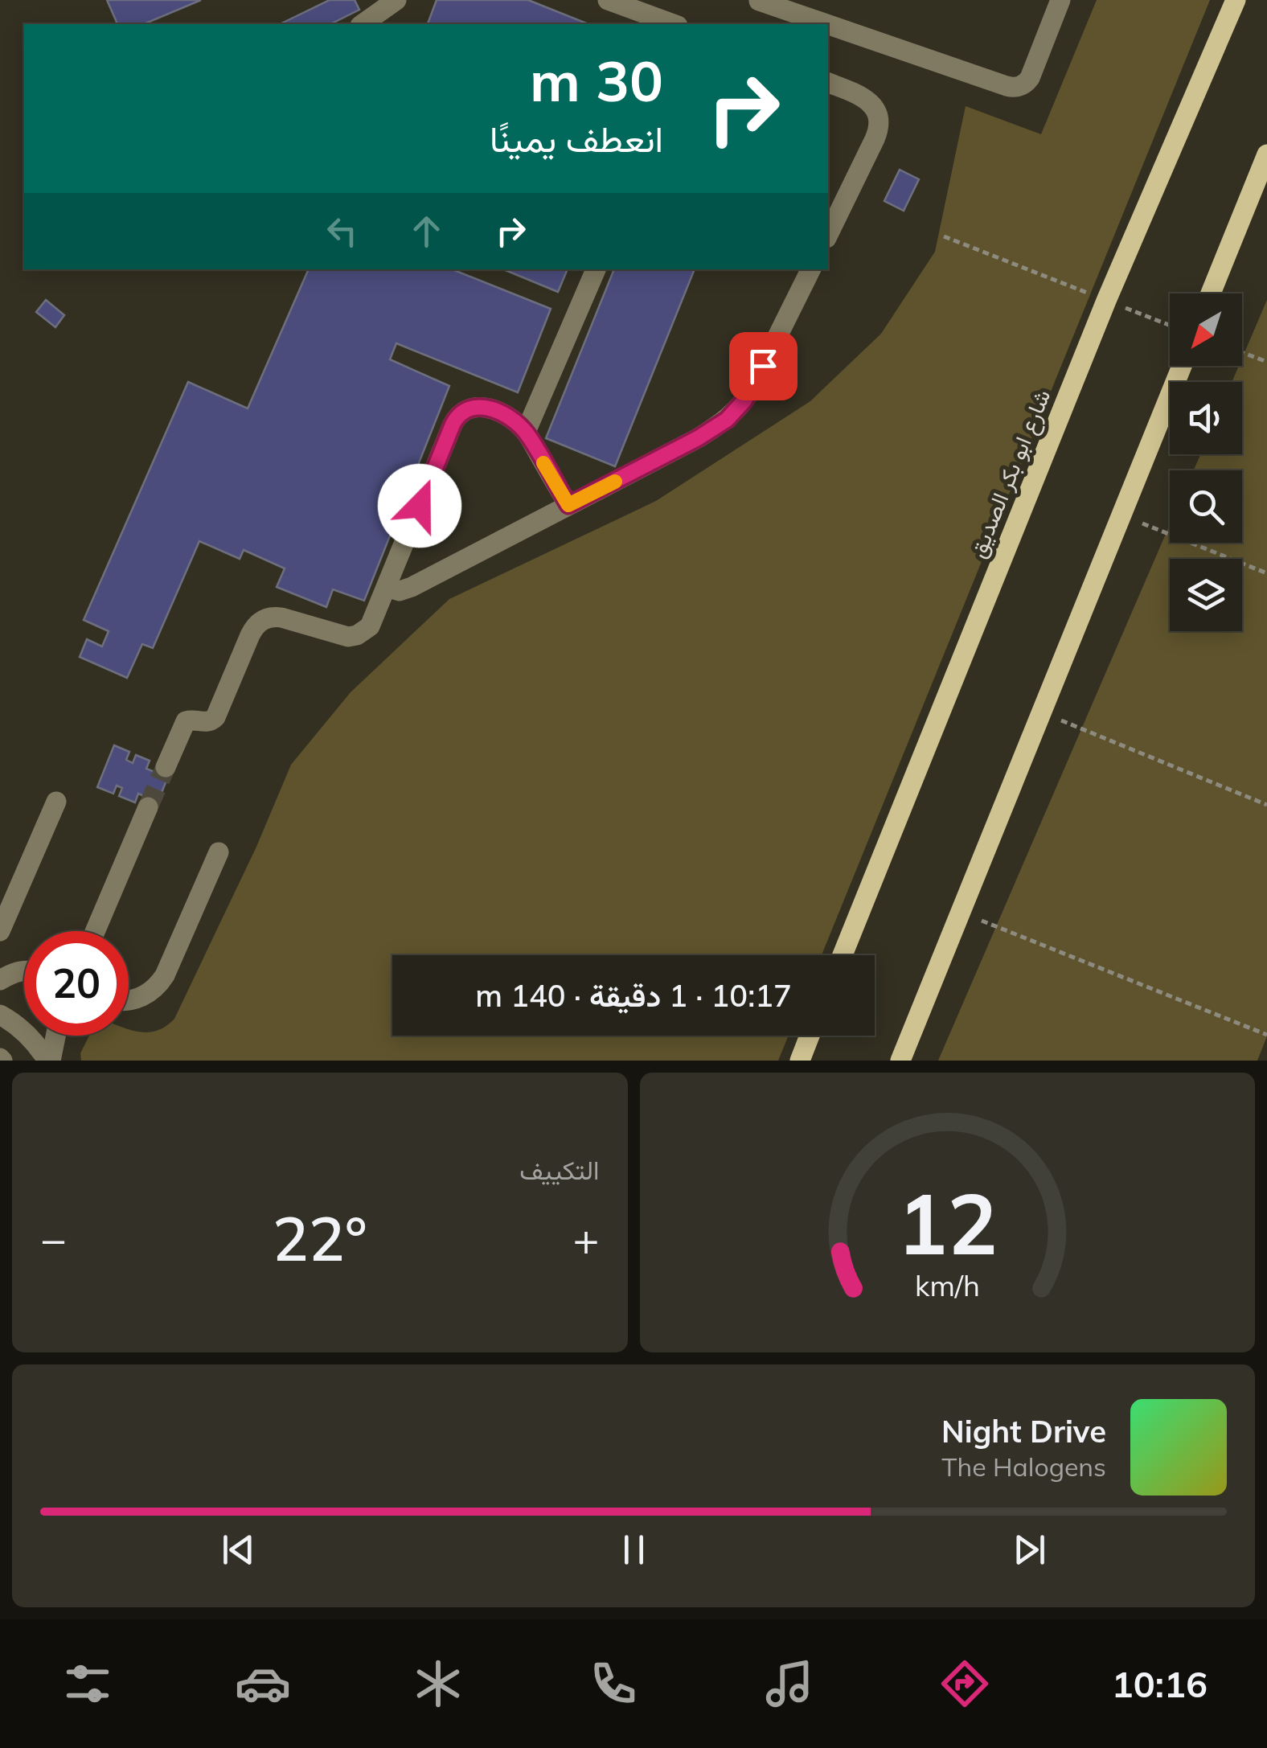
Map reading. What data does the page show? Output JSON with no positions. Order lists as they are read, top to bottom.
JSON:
{
  "streets": {
    "main road": ["شارع ابو بكر الصديق"]
  },
  "north": "bottom left",
  "page": {
    "turn": ["30 m", "انعطف يمينًا"],
    "limit": "20",
    "trip": "10:17 · 1 دقيقة · 140 m",
    "tile": "التكييف",
    "heat": ["−", "22°", "+"],
    "song": ["Night Drive", "The Halogens"],
    "tabs": "10:16",
    "gauge": ["12", "km/h"]
  }
}
